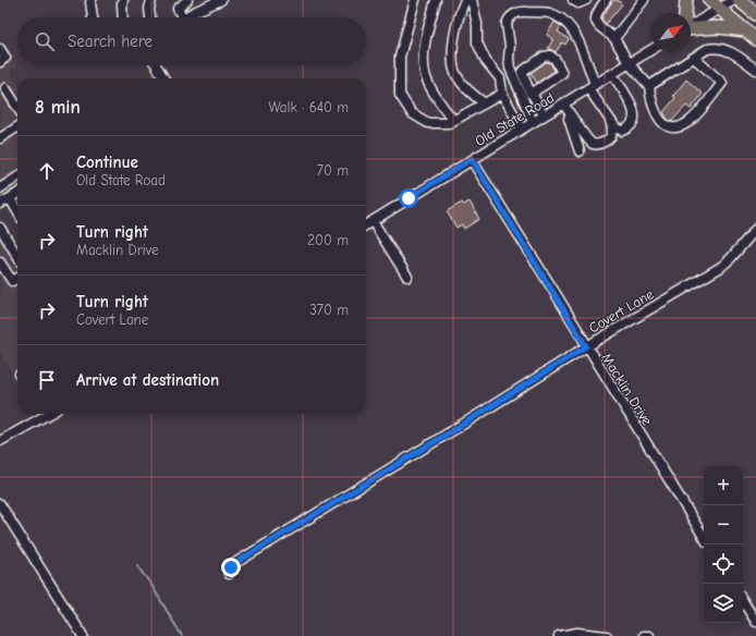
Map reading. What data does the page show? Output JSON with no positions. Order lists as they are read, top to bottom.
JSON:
{
  "streets": {
    "street": ["Old State Road", "Covert Lane", "Macklin Drive"]
  },
  "crossings": [
    ["Old State Road", "Macklin Drive"],
    ["Covert Lane", "Macklin Drive"]
  ],
  "north": "top right",
  "page": {
    "search": "Search here",
    "heading": ["8 min", "Walk · 640 m"],
    "list": [
      ["Continue", "Old State Road", "70 m"],
      ["Turn right", "Macklin Drive", "200 m"],
      ["Turn right", "Covert Lane", "370 m"],
      "Arrive at destination"
    ],
    "map_buttons": ["+", "−"]
  }
}
